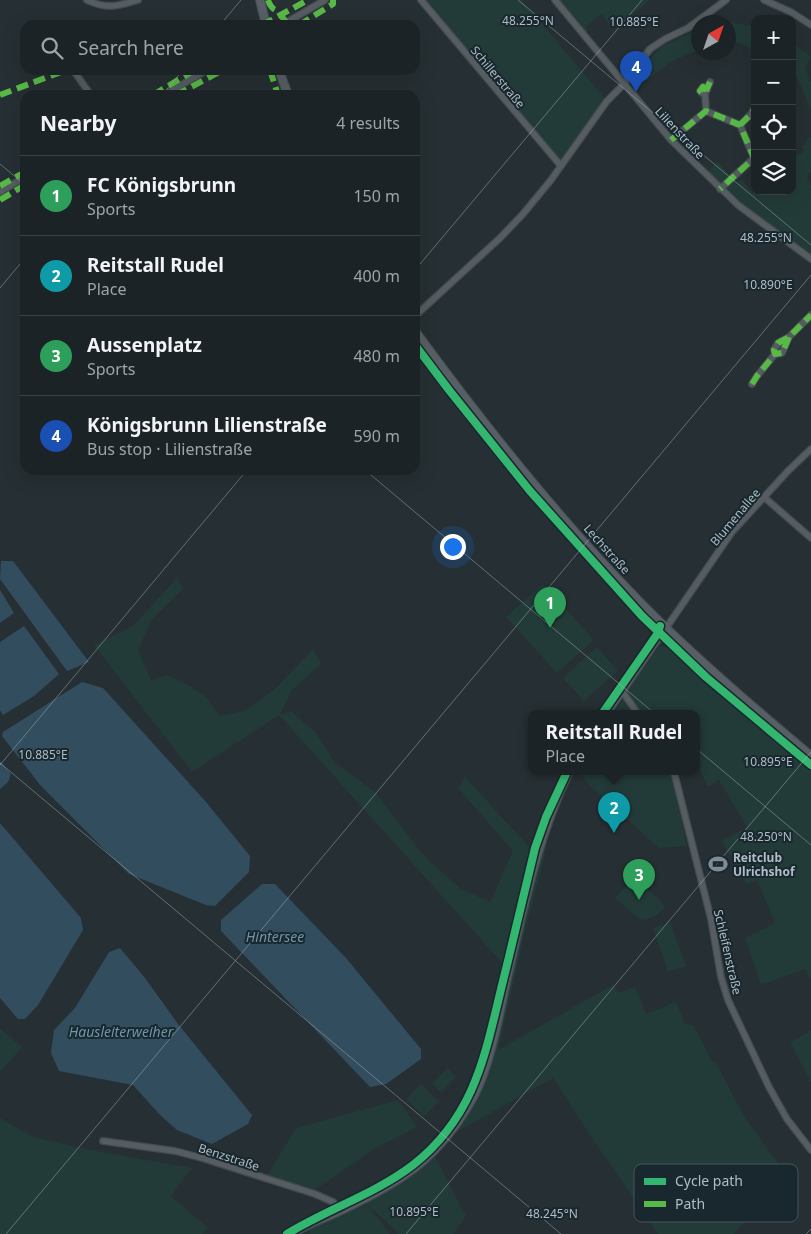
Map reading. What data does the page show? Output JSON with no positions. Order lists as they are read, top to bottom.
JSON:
{
  "streets": {
    "main road": ["Lechstraße"],
    "street": [
      "Schillerstraße",
      "Lilienstraße",
      "Blumenallee",
      "Schleifenstraße",
      "Benzstraße"
    ]
  },
  "crossings": [
    ["Blumenallee", "Lechstraße"]
  ],
  "water": ["Hintersee", "Hausleiterweiher"],
  "places": {
    "sports": ["Reitclub Ulrichshof"]
  },
  "legend": ["Cycle path", "Path"],
  "north": "top right",
  "page": {
    "map_buttons": ["+", "−"],
    "search": "Search here",
    "pins": [
      "4",
      "1",
      "2",
      "3"
    ],
    "heading": ["Nearby", "4 results"],
    "list": [
      {
        "mark": "1",
        "name": "FC Königsbrunn",
        "note": "Sports",
        "value": "150 m"
      },
      {
        "mark": "2",
        "name": "Reitstall Rudel",
        "note": "Place",
        "value": "400 m"
      },
      {
        "mark": "3",
        "name": "Aussenplatz",
        "note": "Sports",
        "value": "480 m"
      },
      {
        "mark": "4",
        "name": "Königsbrunn Lilienstraße",
        "note": "Bus stop · Lilienstraße",
        "value": "590 m"
      }
    ],
    "popup": ["Reitstall Rudel", "Place"]
  },
  "coordinates": [
    "48.255°N",
    "10.885°E",
    "10.890°E",
    "10.895°E",
    "48.250°N",
    "48.245°N"
  ]
}
